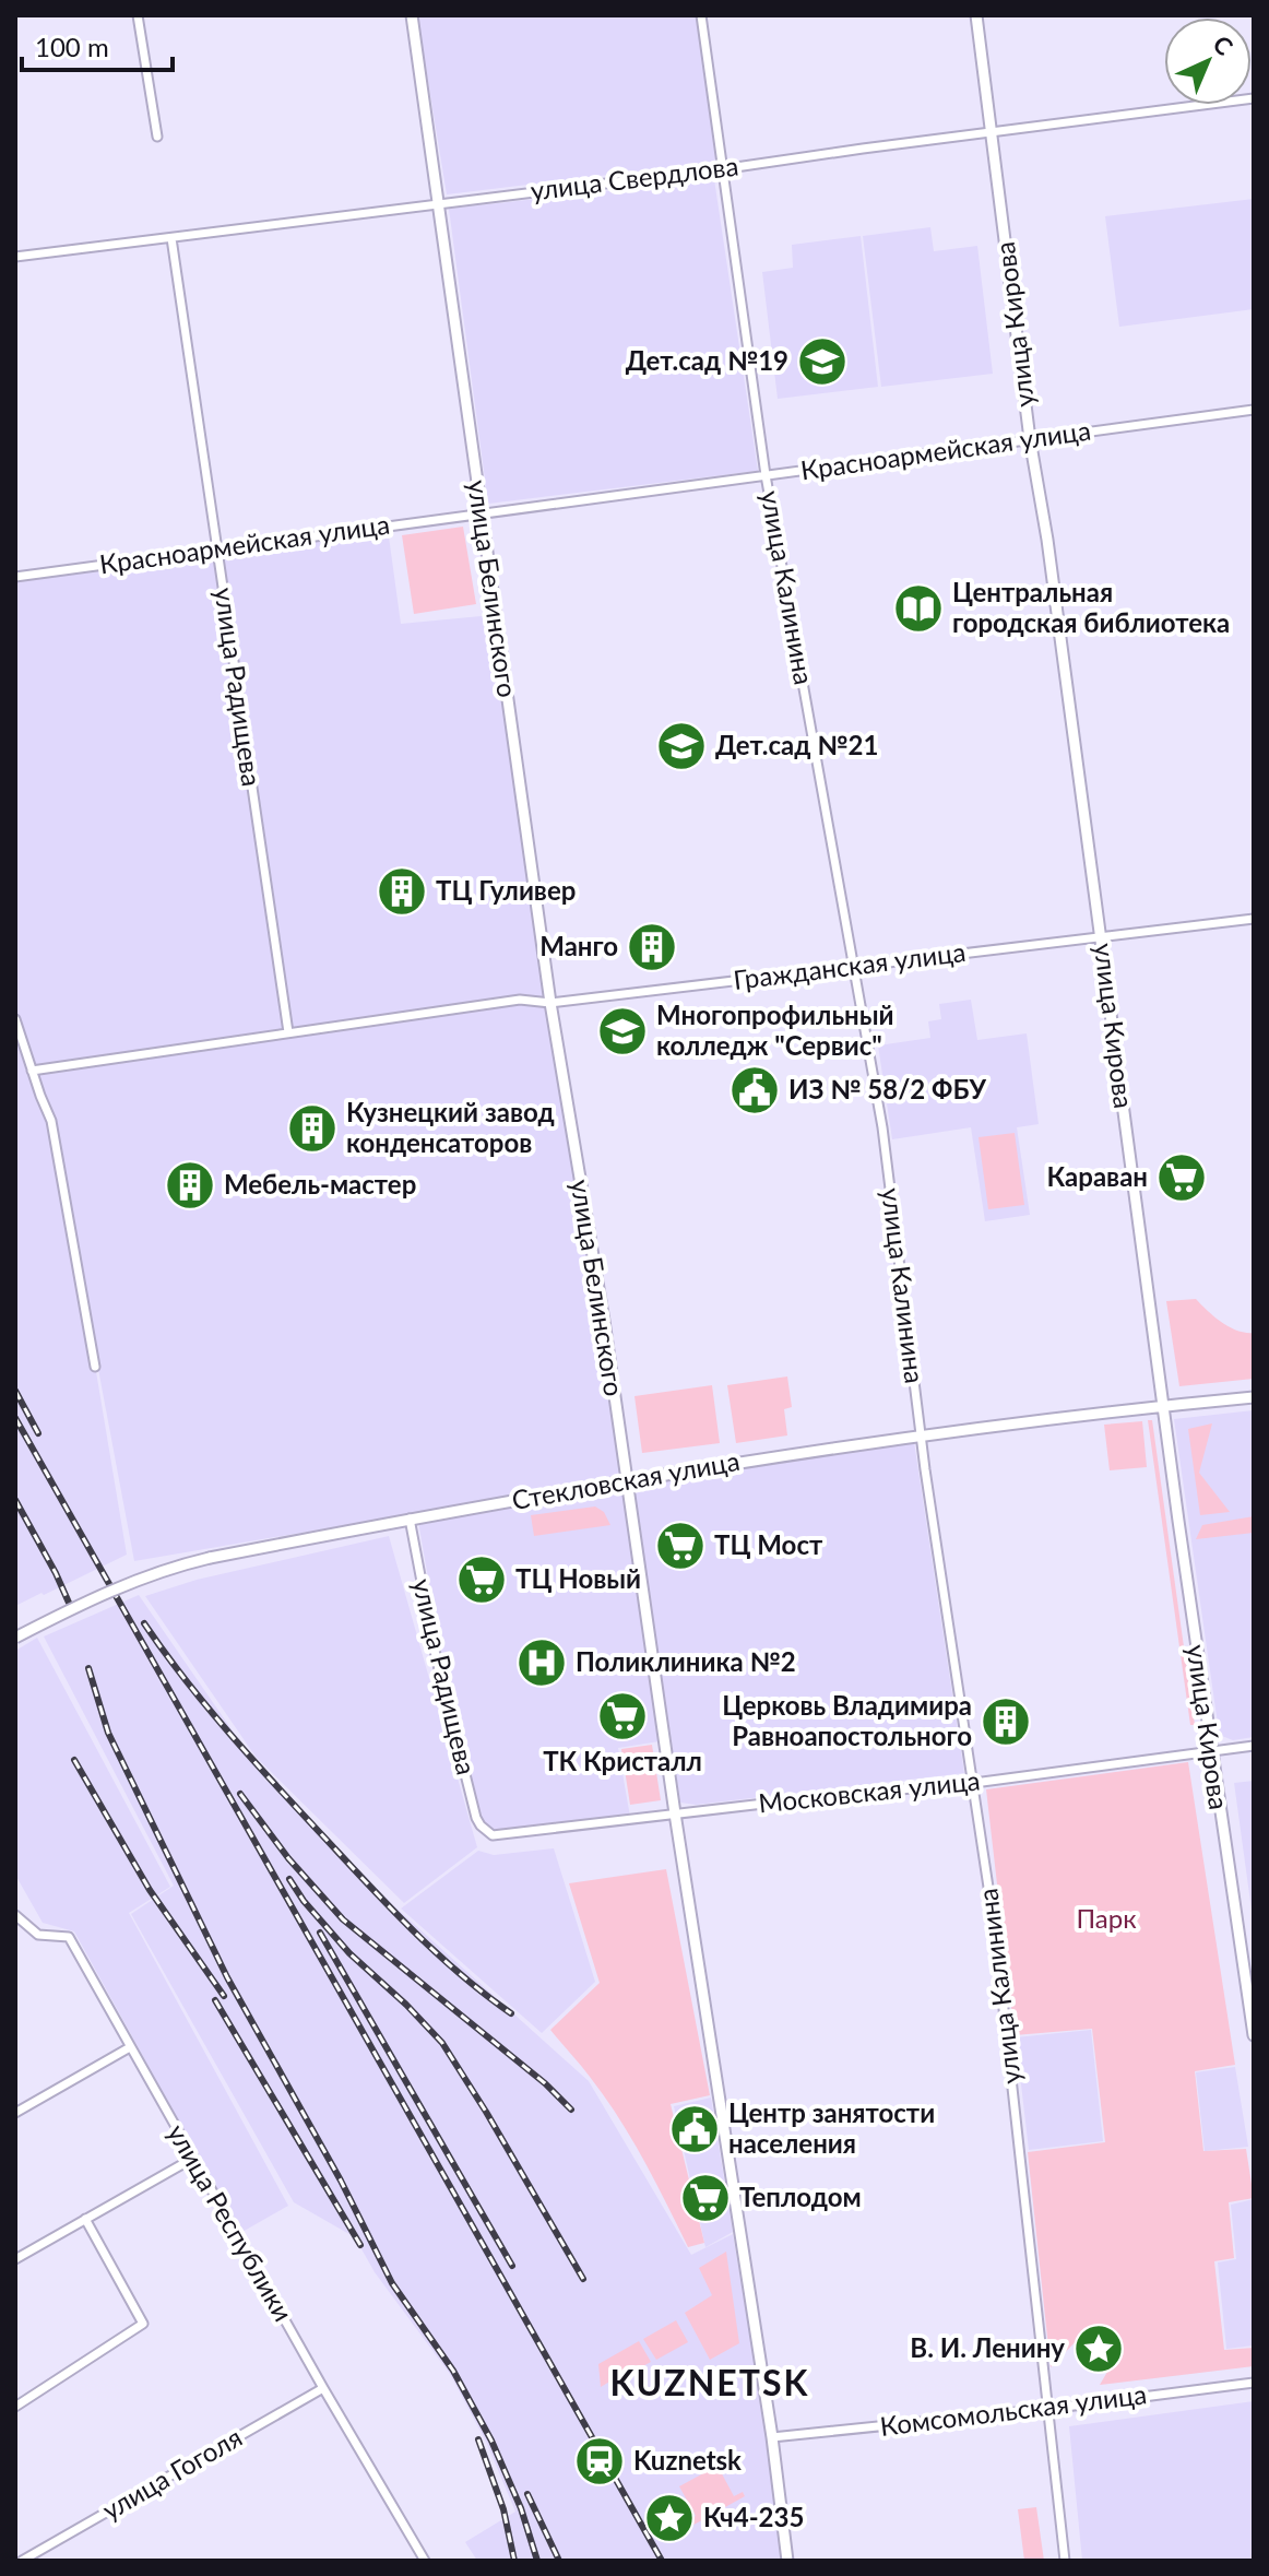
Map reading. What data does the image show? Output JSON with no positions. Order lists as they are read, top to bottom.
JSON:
{
  "streets": {
    "street": [
      "улица Свердлова",
      "улица Кирова",
      "Красноармейская улица",
      "улица Калинина",
      "улица Белинского",
      "улица Радищева",
      "Гражданская улица",
      "Стекловская улица",
      "Московская улица",
      "улица Республики",
      "Комсомольская улица",
      "улица Гоголя"
    ]
  },
  "crossings": [
    ["улица Свердлова", "улица Кирова"],
    ["улица Свердлова", "улица Калинина"],
    ["улица Свердлова", "улица Белинского"],
    ["улица Свердлова", "улица Радищева"],
    ["улица Кирова", "Красноармейская улица"],
    ["улица Кирова", "Гражданская улица"],
    ["улица Кирова", "Стекловская улица"],
    ["улица Кирова", "Московская улица"],
    ["Красноармейская улица", "улица Калинина"],
    ["Красноармейская улица", "улица Белинского"],
    ["Красноармейская улица", "улица Радищева"],
    ["улица Калинина", "Гражданская улица"],
    ["улица Калинина", "Стекловская улица"],
    ["улица Калинина", "Московская улица"],
    ["улица Калинина", "Комсомольская улица"],
    ["улица Белинского", "Гражданская улица"],
    ["улица Белинского", "Стекловская улица"],
    ["улица Белинского", "Московская улица"],
    ["улица Белинского", "Комсомольская улица"],
    ["улица Радищева", "Гражданская улица"],
    ["улица Радищева", "Стекловская улица"],
    ["улица Радищева", "Московская улица"],
    ["улица Республики", "улица Гоголя"]
  ],
  "districts": ["KUZNETSK"],
  "parks": ["Парк"],
  "places": {
    "school or university": ["Дет.сад №19", "Дет.сад №21", "Многопрофильный колледж \"Сервис\""],
    "library": ["Центральная городская библиотека"],
    "building": [
      "ТЦ Гуливер",
      "Манго",
      "Кузнецкий завод конденсаторов",
      "Мебель-мастер",
      "Церковь Владимира Равноапостольного"
    ],
    "public building": ["ИЗ № 58/2 ФБУ", "Центр занятости населения"],
    "supermarket": [
      "Караван",
      "ТЦ Мост",
      "ТЦ Новый",
      "ТК Кристалл",
      "Теплодом"
    ],
    "hospital": ["Поликлиника №2"],
    "place": ["В. И. Ленину", "Кч4-235"],
    "station": ["Kuznetsk"]
  },
  "scale_bar": "100 m",
  "north": "top right"
}
